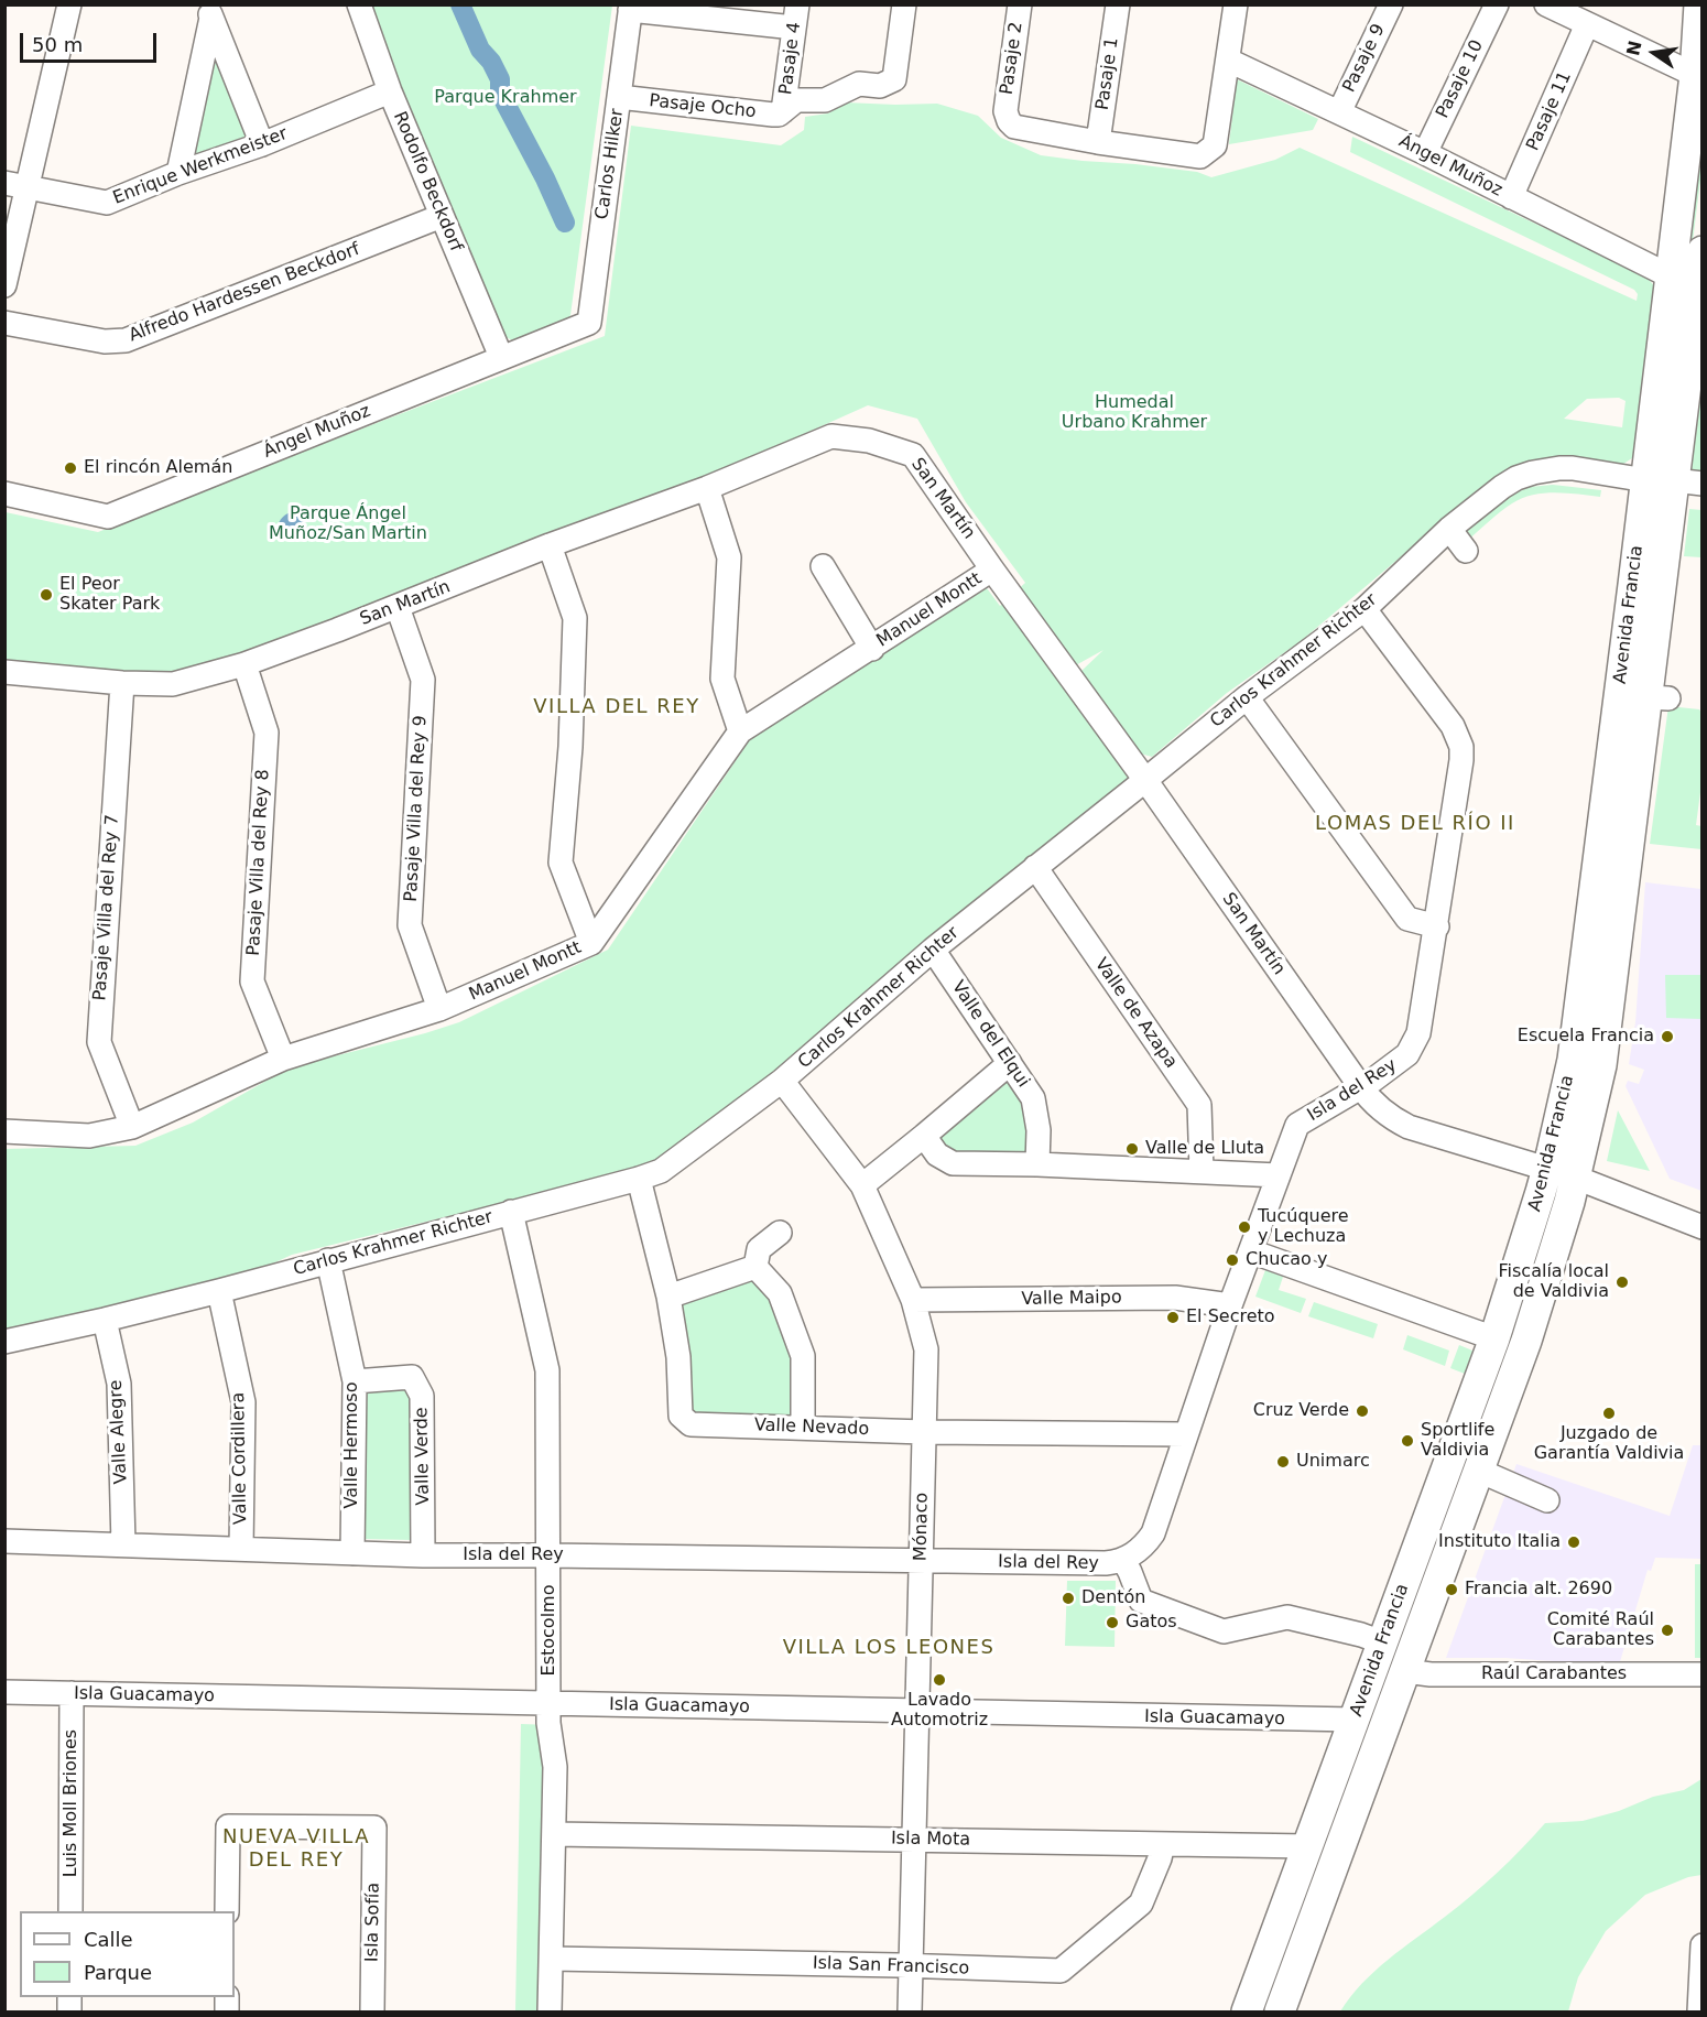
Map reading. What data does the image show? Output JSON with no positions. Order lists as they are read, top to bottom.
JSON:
{
  "streets": {
    "main road": ["Avenida Francia"],
    "street": [
      "Pasaje 4",
      "Pasaje 2",
      "Pasaje 9",
      "Pasaje 1",
      "Pasaje 10",
      "Pasaje Ocho",
      "Pasaje 11",
      "Carlos Hilker",
      "Enrique Werkmeister",
      "Ángel Muñoz",
      "Rodolfo Beckdorf",
      "Alfredo Hardessen Beckdorf",
      "San Martín",
      "Manuel Montt",
      "Carlos Krahmer Richter",
      "Pasaje Villa del Rey 9",
      "Pasaje Villa del Rey 8",
      "Pasaje Villa del Rey 7",
      "Valle de Azapa",
      "Valle del Elqui",
      "Isla del Rey",
      "Valle Maipo",
      "Valle Nevado",
      "Valle Alegre",
      "Valle Hermoso",
      "Valle Verde",
      "Valle Cordillera",
      "Mónaco",
      "Estocolmo",
      "Raúl Carabantes",
      "Isla Guacamayo",
      "Luis Moll Briones",
      "Isla Mota",
      "Isla Sofía",
      "Isla San Francisco"
    ]
  },
  "crossings": [
    ["Pasaje 4", "Pasaje Ocho"],
    ["Pasaje 2", "Pasaje 1"],
    ["Pasaje 9", "Ángel Muñoz"],
    ["Pasaje 10", "Ángel Muñoz"],
    ["Pasaje Ocho", "Carlos Hilker"],
    ["Pasaje 11", "Ángel Muñoz"],
    ["Carlos Hilker", "Ángel Muñoz"],
    ["Enrique Werkmeister", "Rodolfo Beckdorf"],
    ["Ángel Muñoz", "Rodolfo Beckdorf"],
    ["Ángel Muñoz", "Avenida Francia"],
    ["Rodolfo Beckdorf", "Alfredo Hardessen Beckdorf"],
    ["San Martín", "Manuel Montt"],
    ["San Martín", "Avenida Francia"],
    ["San Martín", "Carlos Krahmer Richter"],
    ["San Martín", "Pasaje Villa del Rey 9"],
    ["San Martín", "Pasaje Villa del Rey 8"],
    ["San Martín", "Pasaje Villa del Rey 7"],
    ["San Martín", "Isla del Rey"],
    ["Manuel Montt", "Pasaje Villa del Rey 9"],
    ["Manuel Montt", "Pasaje Villa del Rey 8"],
    ["Manuel Montt", "Pasaje Villa del Rey 7"],
    ["Avenida Francia", "Carlos Krahmer Richter"],
    ["Avenida Francia", "Raúl Carabantes"],
    ["Avenida Francia", "Isla Guacamayo"],
    ["Avenida Francia", "Isla Mota"],
    ["Carlos Krahmer Richter", "Valle de Azapa"],
    ["Carlos Krahmer Richter", "Valle del Elqui"],
    ["Carlos Krahmer Richter", "Isla del Rey"],
    ["Carlos Krahmer Richter", "Valle Nevado"],
    ["Carlos Krahmer Richter", "Valle Alegre"],
    ["Carlos Krahmer Richter", "Valle Hermoso"],
    ["Carlos Krahmer Richter", "Valle Cordillera"],
    ["Carlos Krahmer Richter", "Mónaco"],
    ["Carlos Krahmer Richter", "Estocolmo"],
    ["Isla del Rey", "Valle Maipo"],
    ["Isla del Rey", "Valle Nevado"],
    ["Isla del Rey", "Valle Alegre"],
    ["Isla del Rey", "Valle Hermoso"],
    ["Isla del Rey", "Valle Verde"],
    ["Isla del Rey", "Valle Cordillera"],
    ["Isla del Rey", "Mónaco"],
    ["Isla del Rey", "Estocolmo"],
    ["Valle Maipo", "Mónaco"],
    ["Valle Nevado", "Mónaco"],
    ["Valle Hermoso", "Valle Verde"],
    ["Mónaco", "Isla Guacamayo"],
    ["Mónaco", "Isla Mota"],
    ["Mónaco", "Isla San Francisco"],
    ["Estocolmo", "Isla Guacamayo"],
    ["Estocolmo", "Isla Mota"],
    ["Estocolmo", "Isla San Francisco"],
    ["Isla Guacamayo", "Luis Moll Briones"],
    ["Isla Mota", "Isla San Francisco"]
  ],
  "districts": [
    "VILLA DEL REY",
    "LOMAS DEL RÍO II",
    "VILLA LOS LEONES",
    "NUEVA VILLA DEL REY"
  ],
  "parks": ["Parque Krahmer", "Humedal Urbano Krahmer", "Parque Ángel Muñoz/San Martin"],
  "places": [
    "El rincón Alemán",
    "El Peor Skater Park",
    "Escuela Francia",
    "Valle de Lluta",
    "Tucúquere y Lechuza",
    "Chucao y",
    "Fiscalía local de Valdivia",
    "El Secreto",
    "Cruz Verde",
    "Juzgado de Garantía Valdivia",
    "Sportlife Valdivia",
    "Unimarc",
    "Instituto Italia",
    "Francia alt. 2690",
    "Dentón",
    "Gatos",
    "Comité Raúl Carabantes",
    "Lavado Automotriz"
  ],
  "legend": ["Calle", "Parque"],
  "scale_bar": "50 m",
  "north": "left"
}
